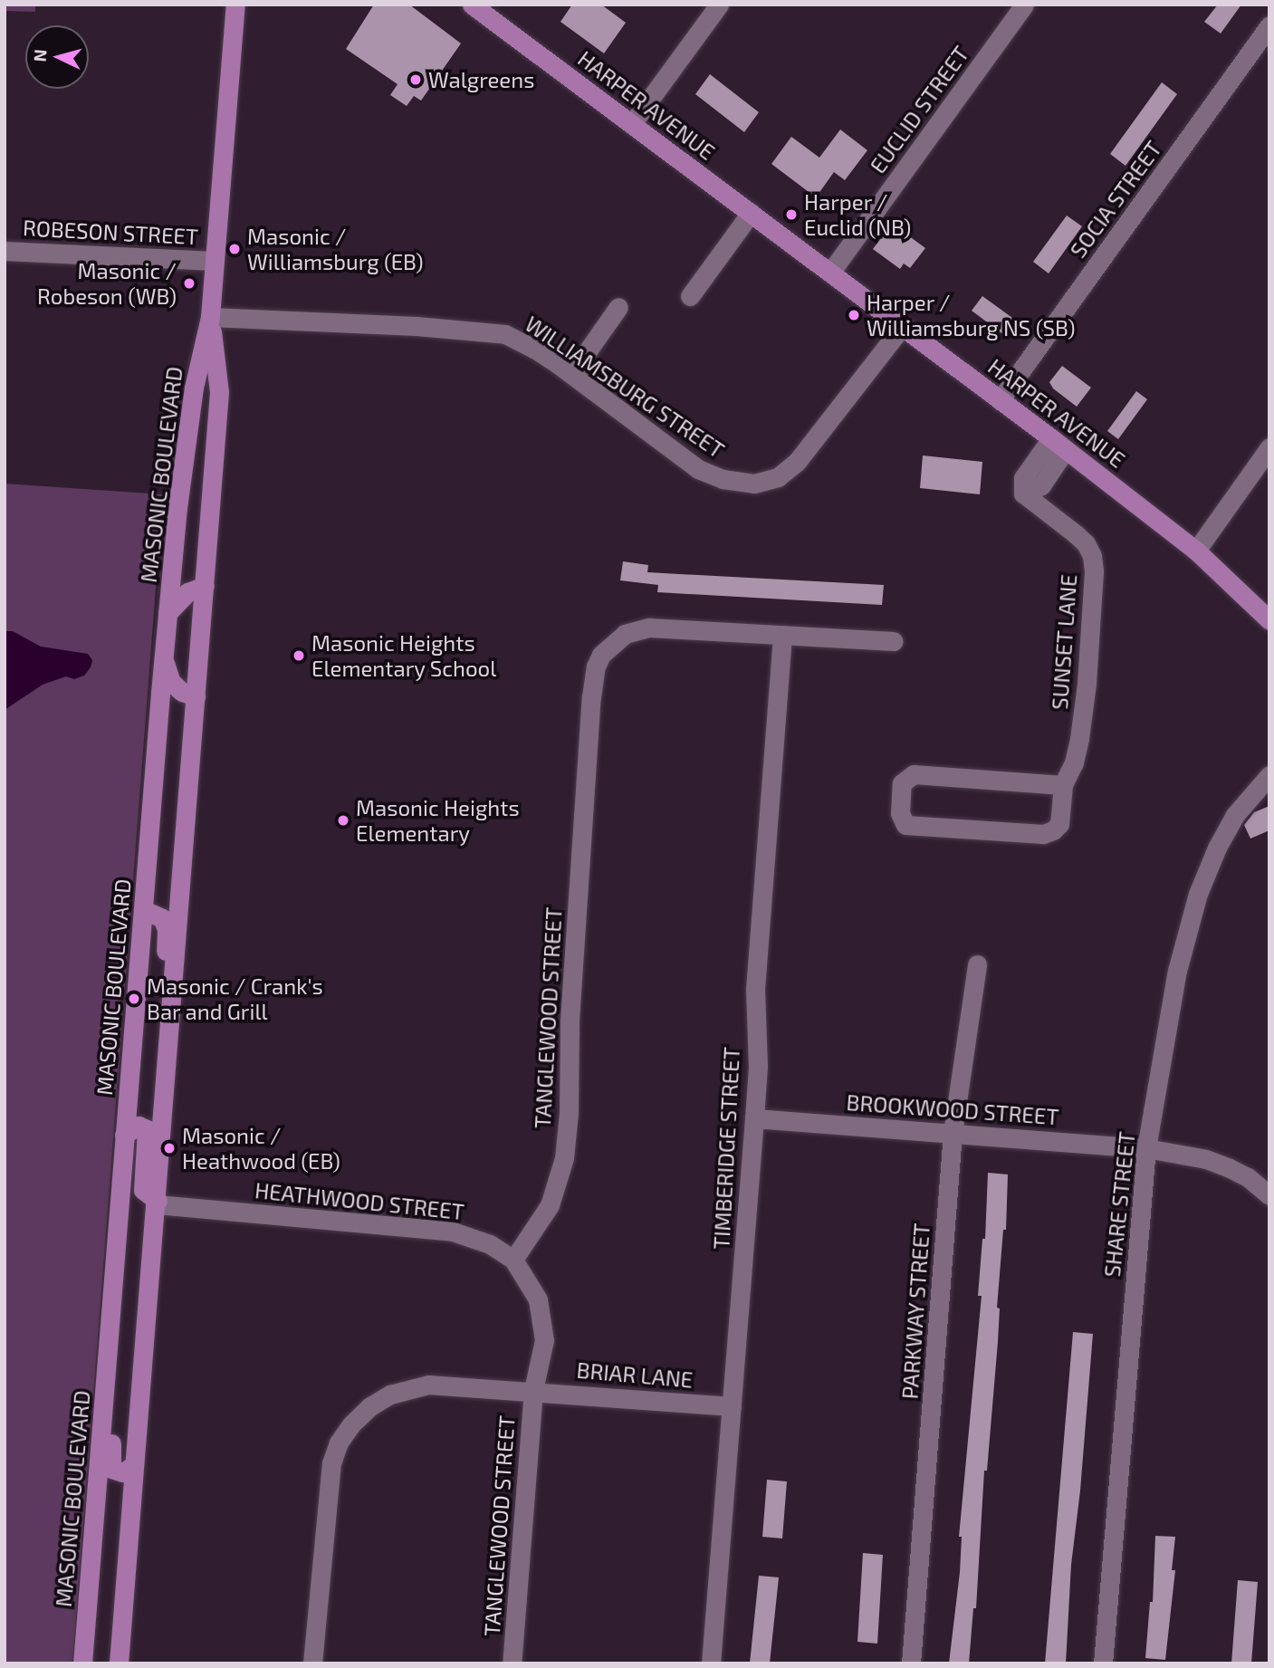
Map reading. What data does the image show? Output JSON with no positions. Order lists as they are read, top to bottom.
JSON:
{
  "streets": {
    "main road": ["HARPER AVENUE", "MASONIC BOULEVARD"],
    "street": [
      "EUCLID STREET",
      "SOCIA STREET",
      "ROBESON STREET",
      "WILLIAMSBURG STREET",
      "SUNSET LANE",
      "TANGLEWOOD STREET",
      "BROOKWOOD STREET",
      "TIMBERIDGE STREET",
      "HEATHWOOD STREET",
      "SHARE STREET",
      "PARKWAY STREET",
      "BRIAR LANE"
    ]
  },
  "crossings": [
    ["HARPER AVENUE", "EUCLID STREET"],
    ["HARPER AVENUE", "SOCIA STREET"],
    ["HARPER AVENUE", "WILLIAMSBURG STREET"],
    ["HARPER AVENUE", "SUNSET LANE"],
    ["ROBESON STREET", "MASONIC BOULEVARD"],
    ["WILLIAMSBURG STREET", "MASONIC BOULEVARD"],
    ["MASONIC BOULEVARD", "HEATHWOOD STREET"],
    ["TANGLEWOOD STREET", "TIMBERIDGE STREET"],
    ["TANGLEWOOD STREET", "HEATHWOOD STREET"],
    ["TANGLEWOOD STREET", "BRIAR LANE"],
    ["BROOKWOOD STREET", "TIMBERIDGE STREET"],
    ["BROOKWOOD STREET", "SHARE STREET"],
    ["BROOKWOOD STREET", "PARKWAY STREET"],
    ["TIMBERIDGE STREET", "BRIAR LANE"]
  ],
  "places": [
    "Walgreens",
    "Harper / Euclid (NB)",
    "Masonic / Williamsburg (EB)",
    "Masonic / Robeson (WB)",
    "Harper / Williamsburg NS (SB)",
    "Masonic Heights Elementary School",
    "Masonic Heights Elementary",
    "Masonic / Crank's Bar and Grill",
    "Masonic / Heathwood (EB)"
  ],
  "north": "left"
}
